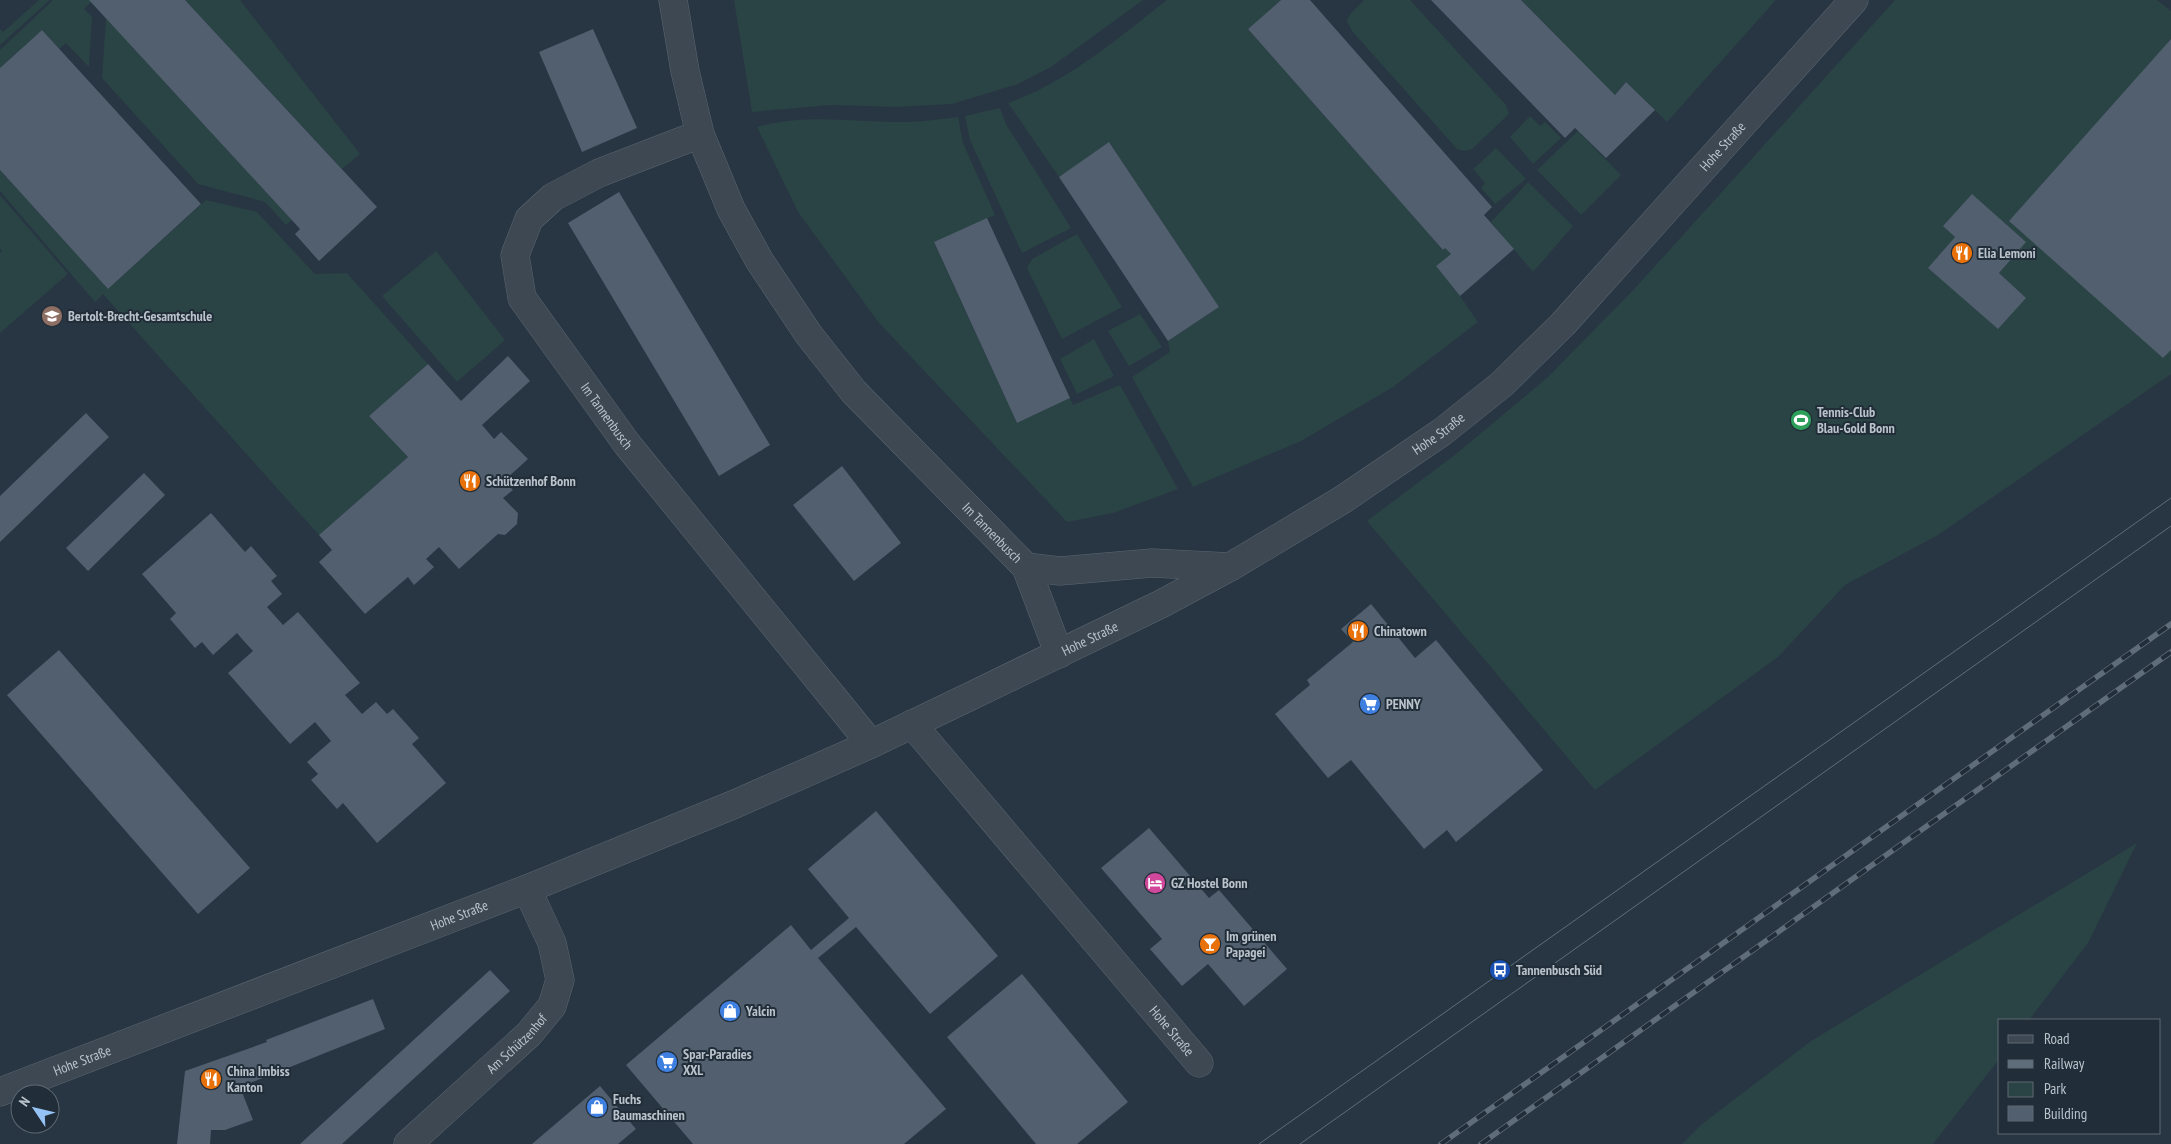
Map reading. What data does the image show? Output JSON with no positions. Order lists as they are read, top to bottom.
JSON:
{
  "streets": {
    "street": ["Hohe Straße", "Im Tannenbusch", "Am Schützenhof"]
  },
  "crossings": [
    ["Hohe Straße", "Im Tannenbusch"],
    ["Hohe Straße", "Am Schützenhof"]
  ],
  "places": {
    "restaurant": [
      "Elia Lemoni",
      "Schützenhof Bonn",
      "Chinatown",
      "China Imbiss Kanton"
    ],
    "school or university": ["Bertolt-Brecht-Gesamtschule"],
    "sports": ["Tennis-Club Blau-Gold Bonn"],
    "supermarket": ["PENNY", "Spar-Paradies XXL"],
    "hotel": ["GZ Hostel Bonn"],
    "bar": ["Im grünen Papagei"],
    "bus stop": ["Tannenbusch Süd"],
    "shop": ["Yalcin", "Fuchs Baumaschinen"]
  },
  "legend": [
    "Road",
    "Railway",
    "Park",
    "Building"
  ],
  "north": "top left"
}
